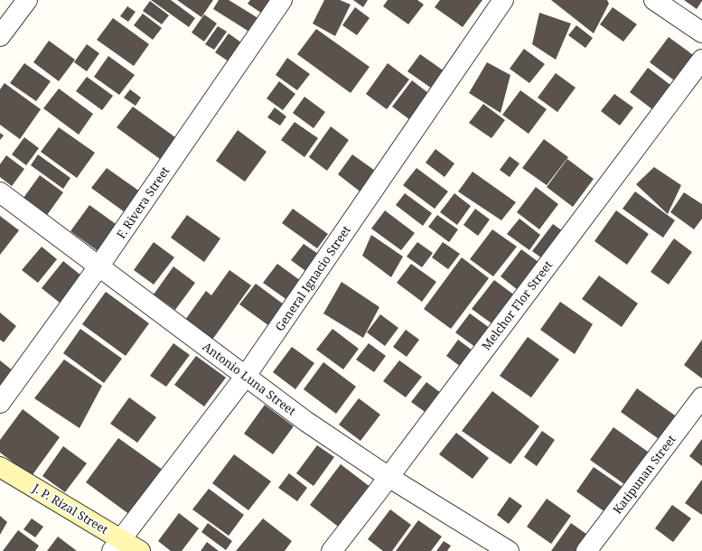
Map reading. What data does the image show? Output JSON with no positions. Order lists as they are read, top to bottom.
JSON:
{
  "streets": {
    "main road": ["J. P. Rizal Street"],
    "street": [
      "F. Rivera Street",
      "General Ignacio Street",
      "Melchor Flor Street",
      "Antonio Luna Street",
      "Katipunan Street"
    ]
  },
  "crossings": [
    ["F. Rivera Street", "Antonio Luna Street"],
    ["General Ignacio Street", "Antonio Luna Street"],
    ["General Ignacio Street", "J. P. Rizal Street"],
    ["Melchor Flor Street", "Antonio Luna Street"]
  ]
}
